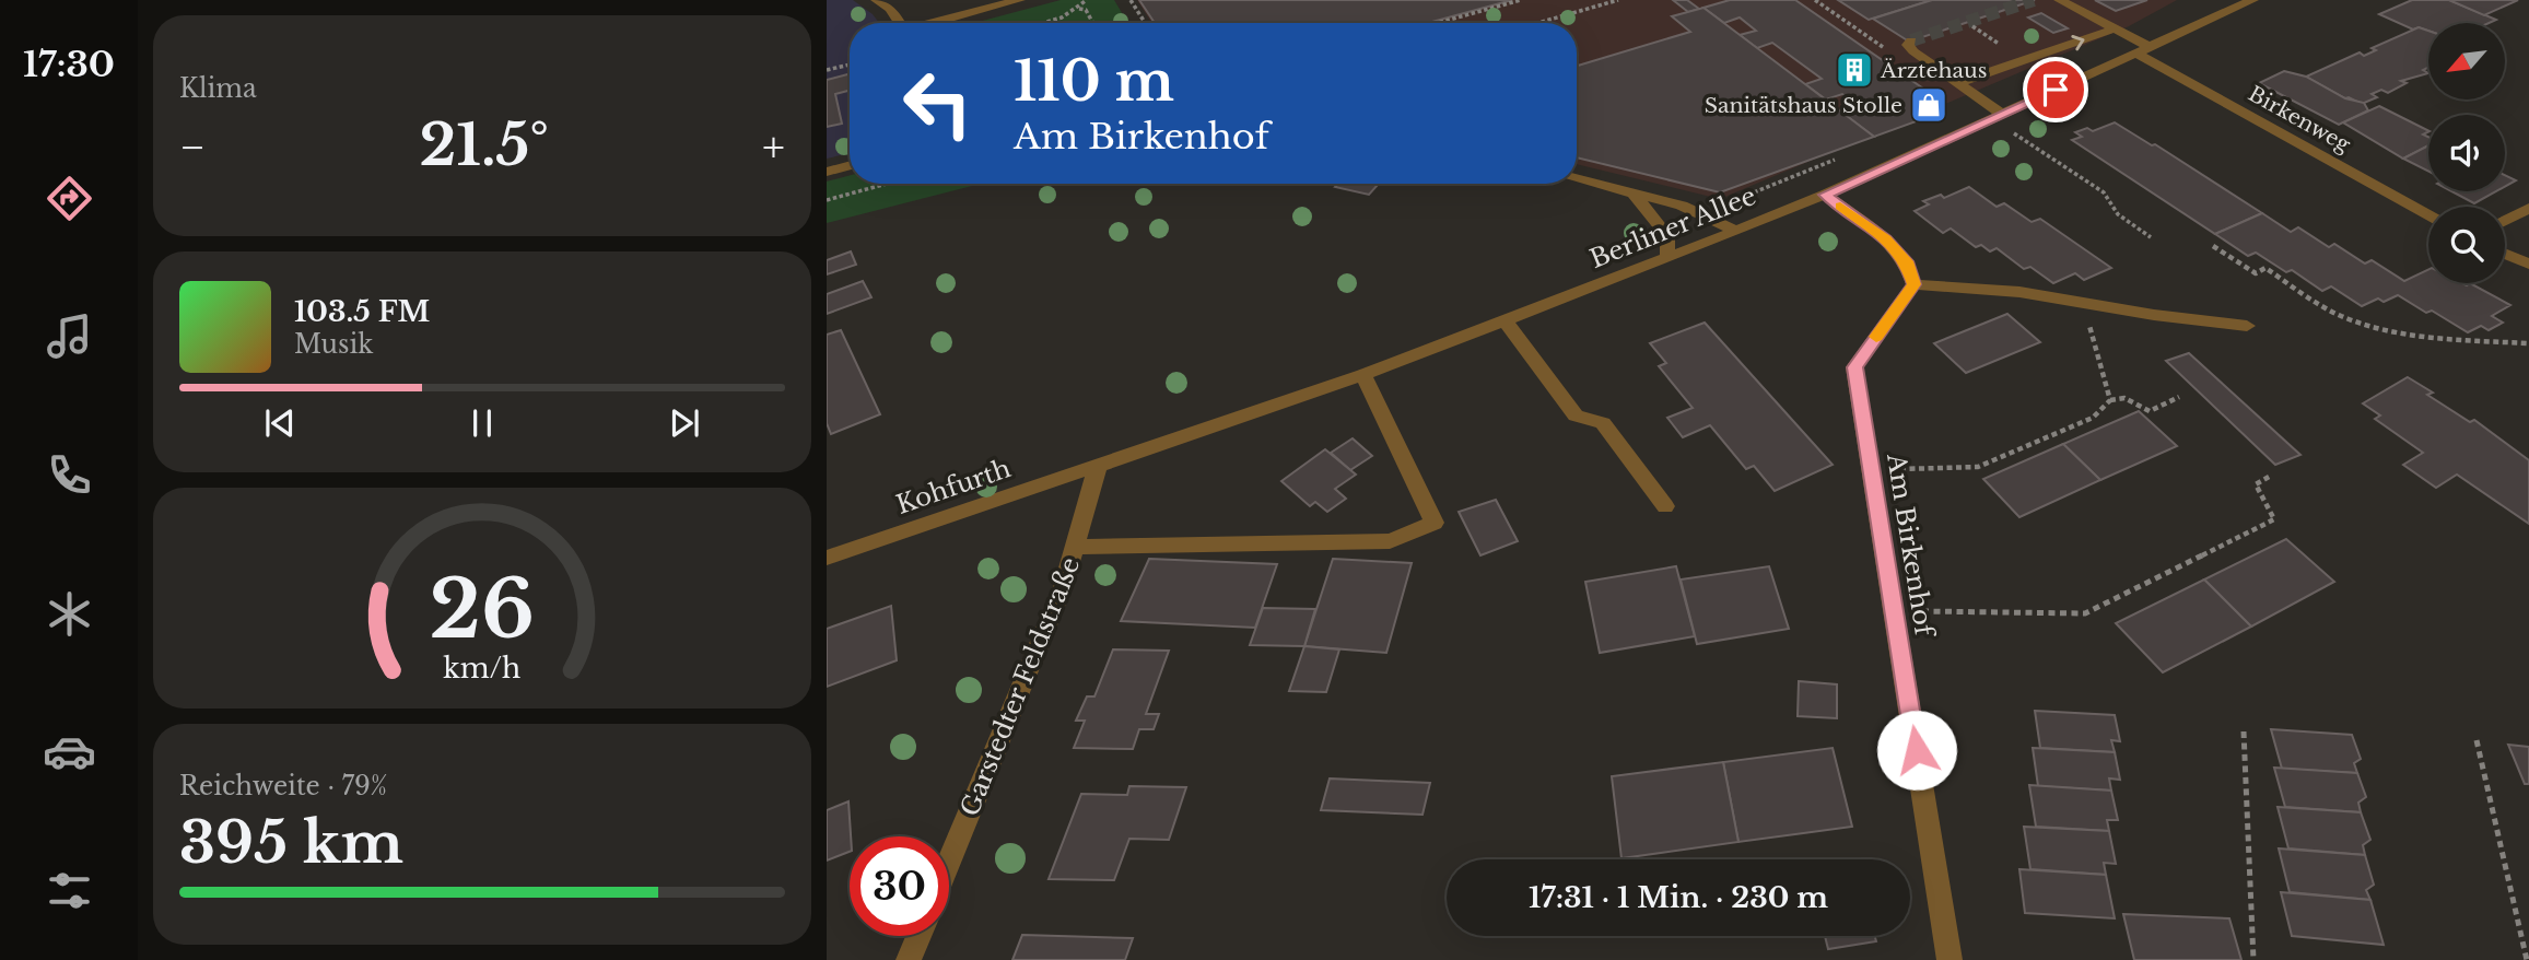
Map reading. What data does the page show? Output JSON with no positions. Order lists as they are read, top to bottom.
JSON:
{
  "streets": {
    "street": [
      "Birkenweg",
      "Berliner Allee",
      "Kohfurth",
      "Am Birkenhof",
      "Garstedter Feldstraße"
    ]
  },
  "crossings": [
    ["Birkenweg", "Berliner Allee"],
    ["Berliner Allee", "Kohfurth"],
    ["Berliner Allee", "Garstedter Feldstraße"],
    ["Kohfurth", "Garstedter Feldstraße"]
  ],
  "places": {
    "building": ["Ärztehaus"],
    "shop": ["Sanitätshaus Stolle"]
  },
  "north": "bottom left",
  "page": {
    "tabs": "17:30",
    "tile": [
      "Klima",
      ["Reichweite · 79%", "395 km"]
    ],
    "turn": ["110 m", "Am Birkenhof"],
    "heat": ["−", "21.5°", "+"],
    "song": ["103.5 FM", "Musik"],
    "limit": "30",
    "trip": "17:31 · 1 Min. · 230 m",
    "gauge": ["26", "km/h"]
  }
}
